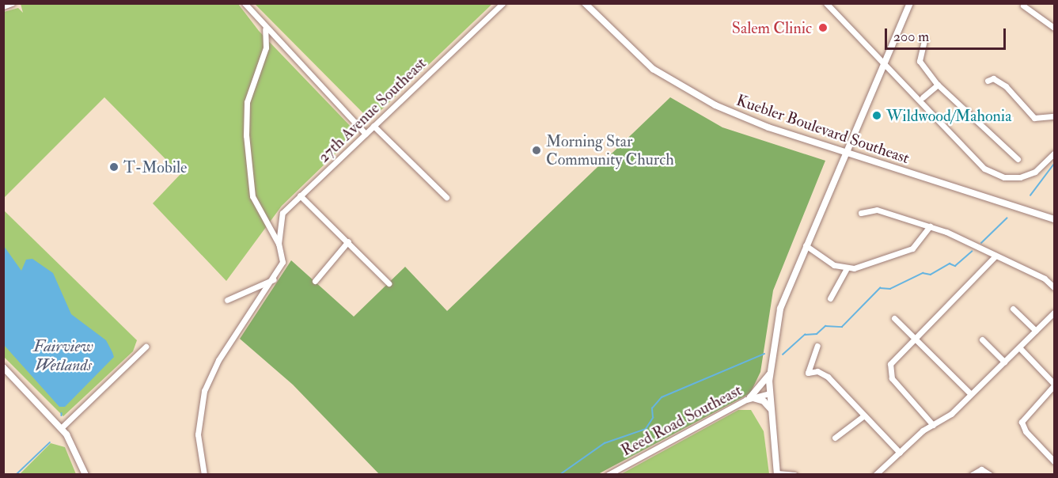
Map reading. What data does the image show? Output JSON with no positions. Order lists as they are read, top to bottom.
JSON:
{
  "streets": {
    "main road": ["Kuebler Boulevard Southeast"],
    "street": ["27th Avenue Southeast", "Reed Road Southeast"]
  },
  "water": ["Fairview Wetlands"],
  "places": [
    "Salem Clinic",
    "Wildwood/Mahonia",
    "Morning Star Community Church",
    "T-Mobile"
  ],
  "scale_bar": "200 m"
}
